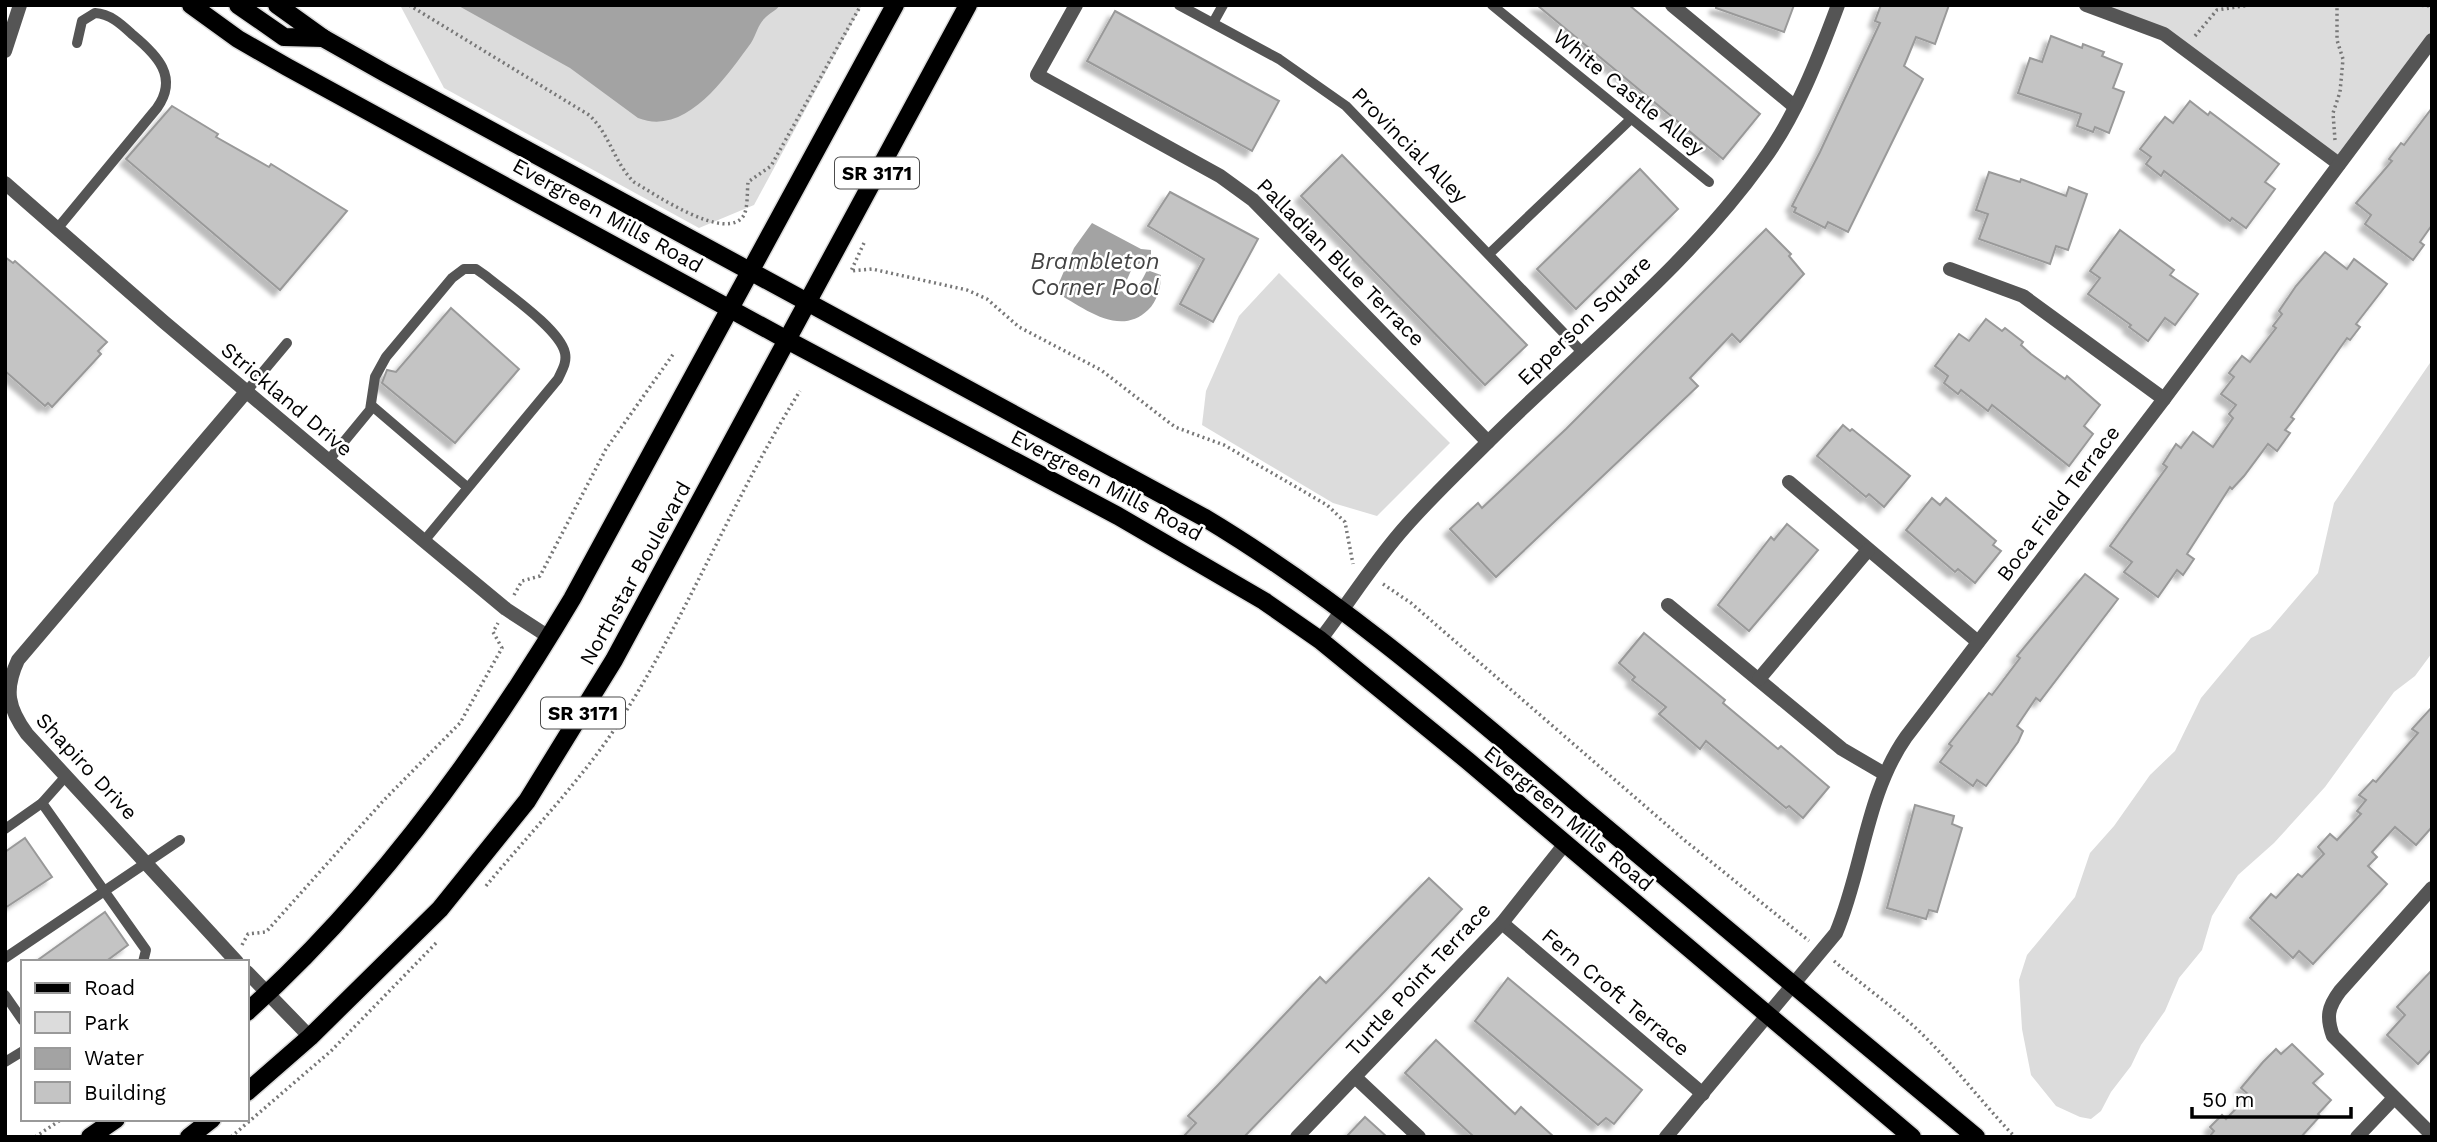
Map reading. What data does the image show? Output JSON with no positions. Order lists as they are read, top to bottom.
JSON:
{
  "streets": {
    "main road": ["SR 3171", "Evergreen Mills Road", "Northstar Boulevard"],
    "street": [
      "Palladian Blue Terrace",
      "Epperson Square",
      "Strickland Drive",
      "Boca Field Terrace",
      "Shapiro Drive",
      "Turtle Point Terrace",
      "Fern Croft Terrace"
    ],
    "lane": ["White Castle Alley", "Provincial Alley"]
  },
  "crossings": [
    ["Provincial Alley", "Epperson Square"],
    ["Evergreen Mills Road", "Epperson Square"],
    ["Evergreen Mills Road", "Boca Field Terrace"],
    ["Evergreen Mills Road", "Northstar Boulevard"],
    ["Evergreen Mills Road", "Turtle Point Terrace"],
    ["Palladian Blue Terrace", "Epperson Square"],
    ["Strickland Drive", "Northstar Boulevard"],
    ["Strickland Drive", "Shapiro Drive"],
    ["Boca Field Terrace", "Fern Croft Terrace"],
    ["Turtle Point Terrace", "Fern Croft Terrace"]
  ],
  "water": ["Brambleton Corner Pool"],
  "legend": [
    "Road",
    "Park",
    "Water",
    "Building"
  ],
  "scale_bar": "50 m"
}
